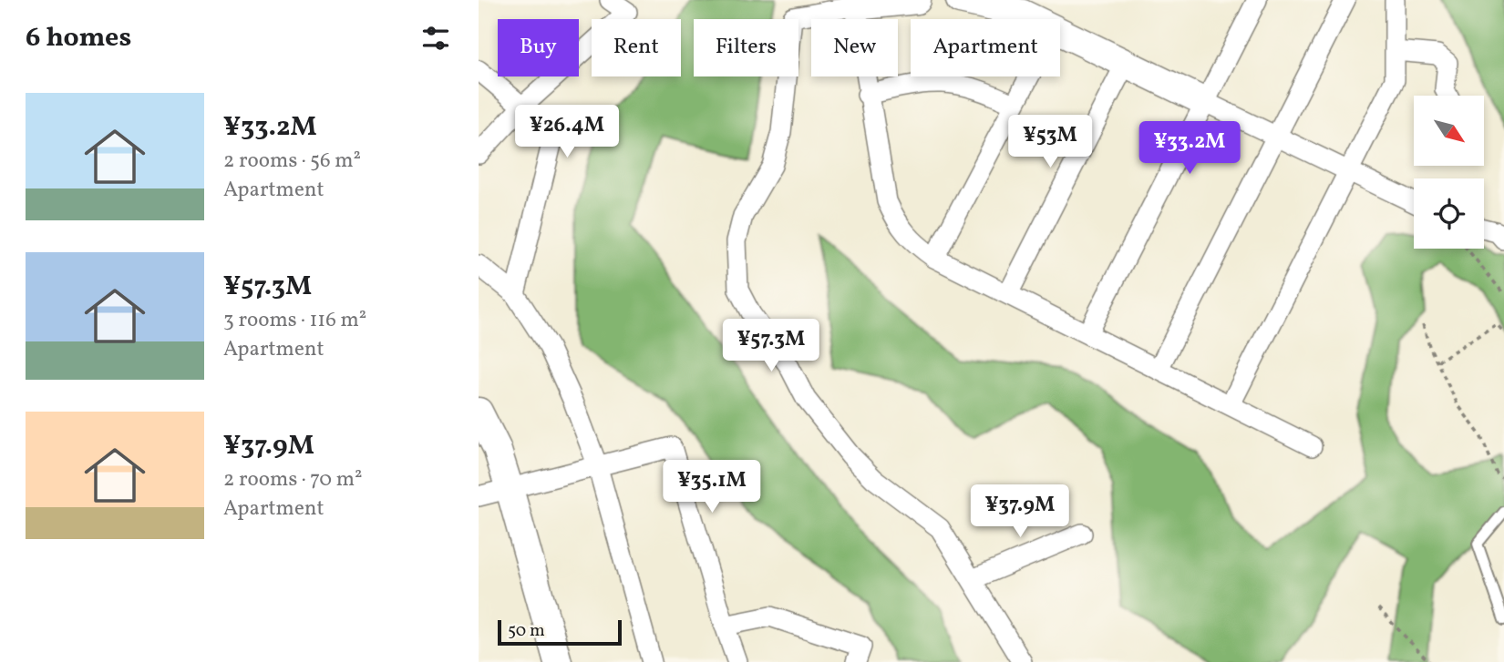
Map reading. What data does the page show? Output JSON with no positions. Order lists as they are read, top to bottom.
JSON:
{
  "scale_bar": "50 m",
  "north": "bottom right",
  "page": {
    "heading": "6 homes",
    "chip": [
      "Buy",
      "Rent",
      "Filters",
      "New",
      "Apartment"
    ],
    "list": [
      {
        "name": "¥33.2M",
        "note": "2 rooms · 56 m² · Apartment"
      },
      {
        "name": "¥57.3M",
        "note": "3 rooms · 116 m² · Apartment"
      },
      {
        "name": "¥37.9M",
        "note": "2 rooms · 70 m² · Apartment"
      }
    ],
    "price": [
      "¥26.4M",
      "¥53M",
      "¥33.2M",
      "¥57.3M",
      "¥35.1M",
      "¥37.9M"
    ],
    "scale": "50 m"
  }
}
